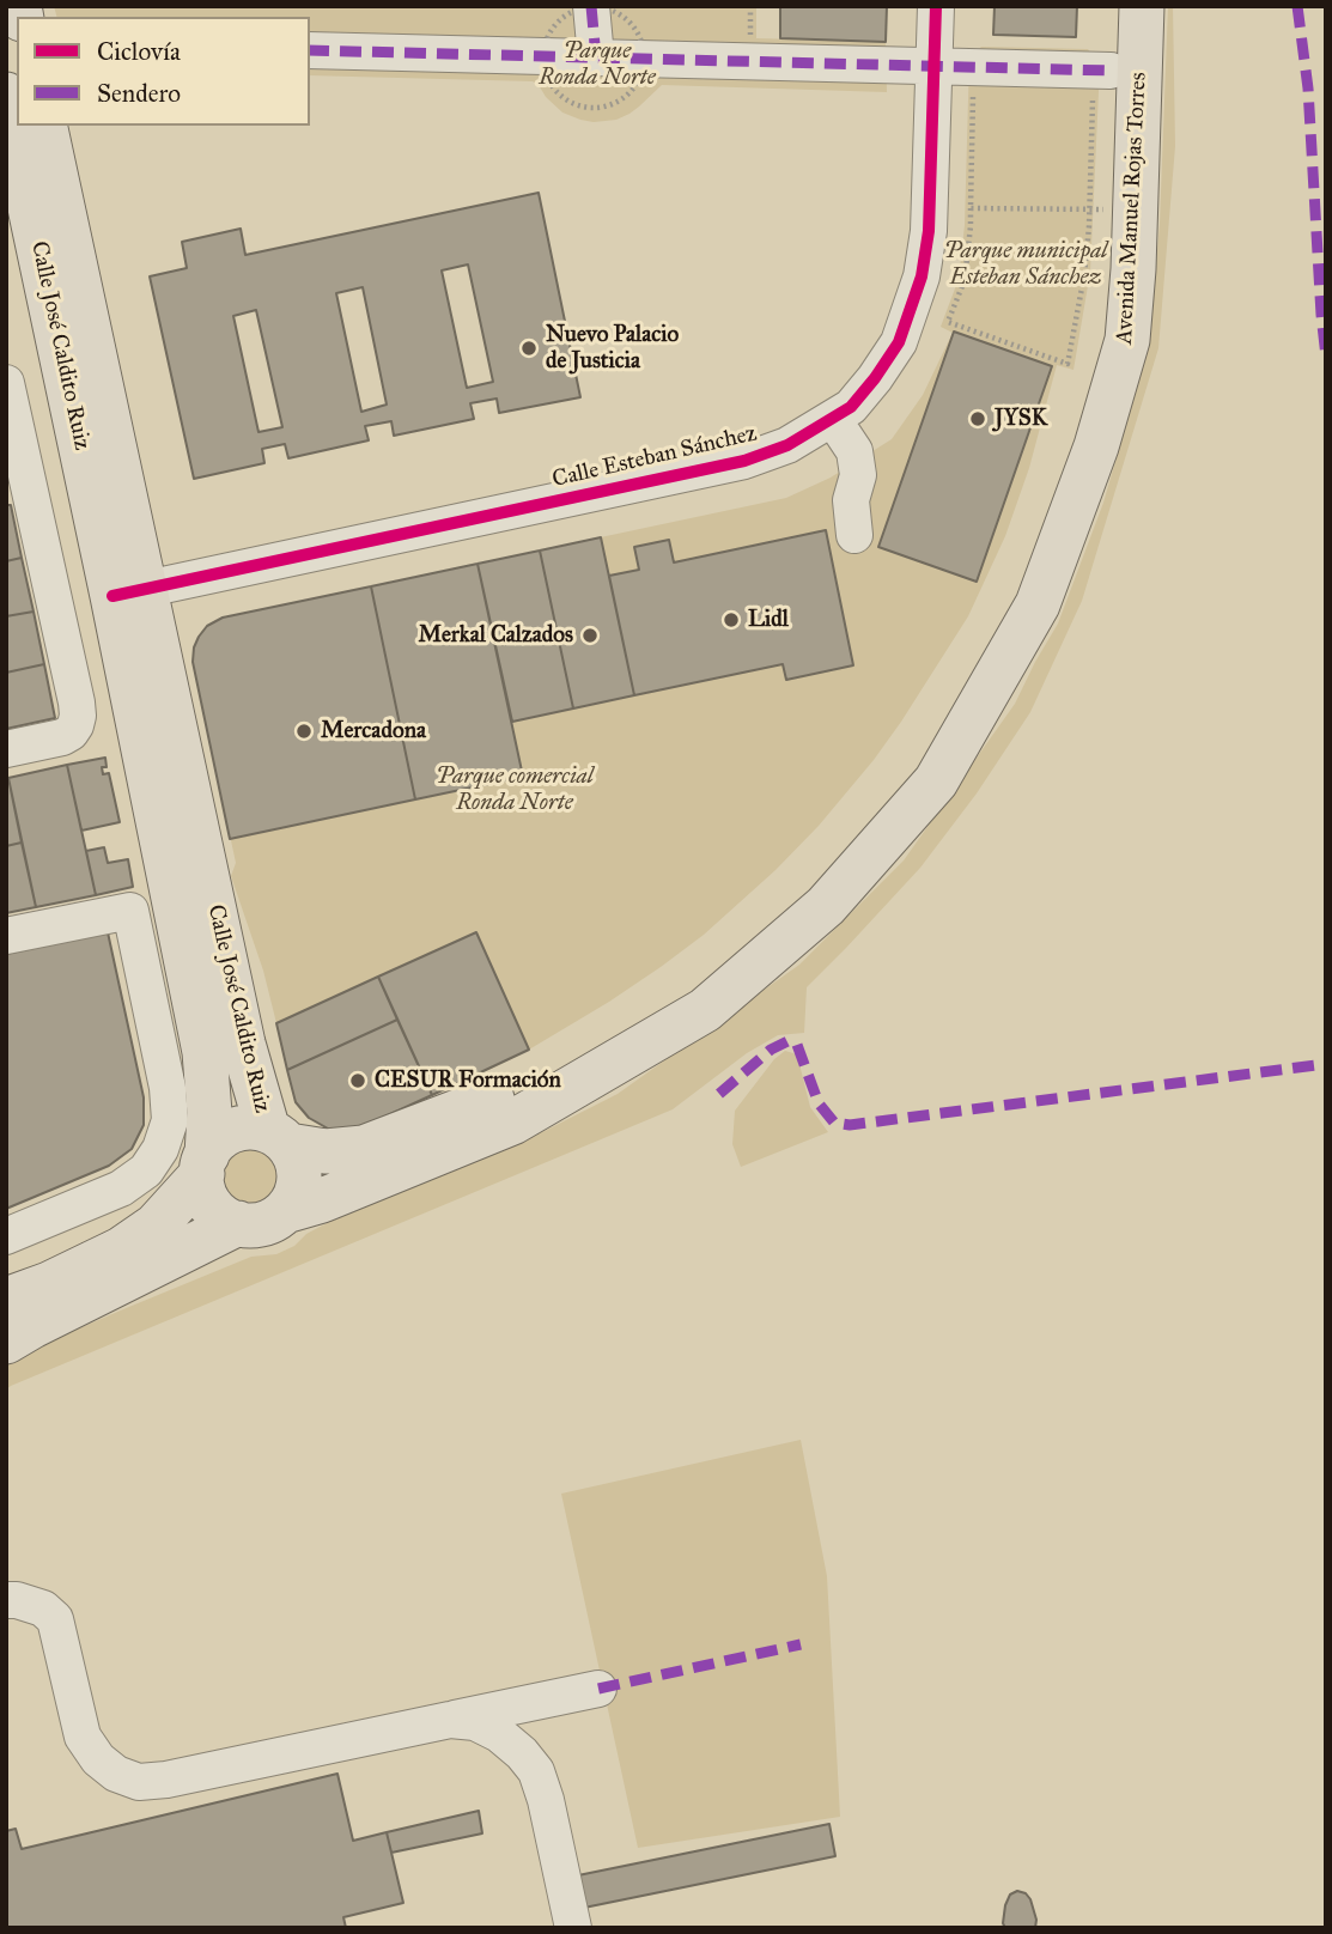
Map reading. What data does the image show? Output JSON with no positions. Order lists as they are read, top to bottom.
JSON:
{
  "streets": {
    "main road": ["Avenida Manuel Rojas Torres", "Calle José Caldito Ruiz"],
    "street": ["Calle Esteban Sánchez"]
  },
  "crossings": [
    ["Avenida Manuel Rojas Torres", "Calle José Caldito Ruiz"],
    ["Calle José Caldito Ruiz", "Calle Esteban Sánchez"]
  ],
  "parks": ["Parque Ronda Norte", "Parque municipal Esteban Sánchez", "Parque comercial Ronda Norte"],
  "places": [
    "Nuevo Palacio de Justicia",
    "JYSK",
    "Lidl",
    "Merkal Calzados",
    "Mercadona",
    "CESUR Formación"
  ],
  "legend": ["Ciclovía", "Sendero"]
}
